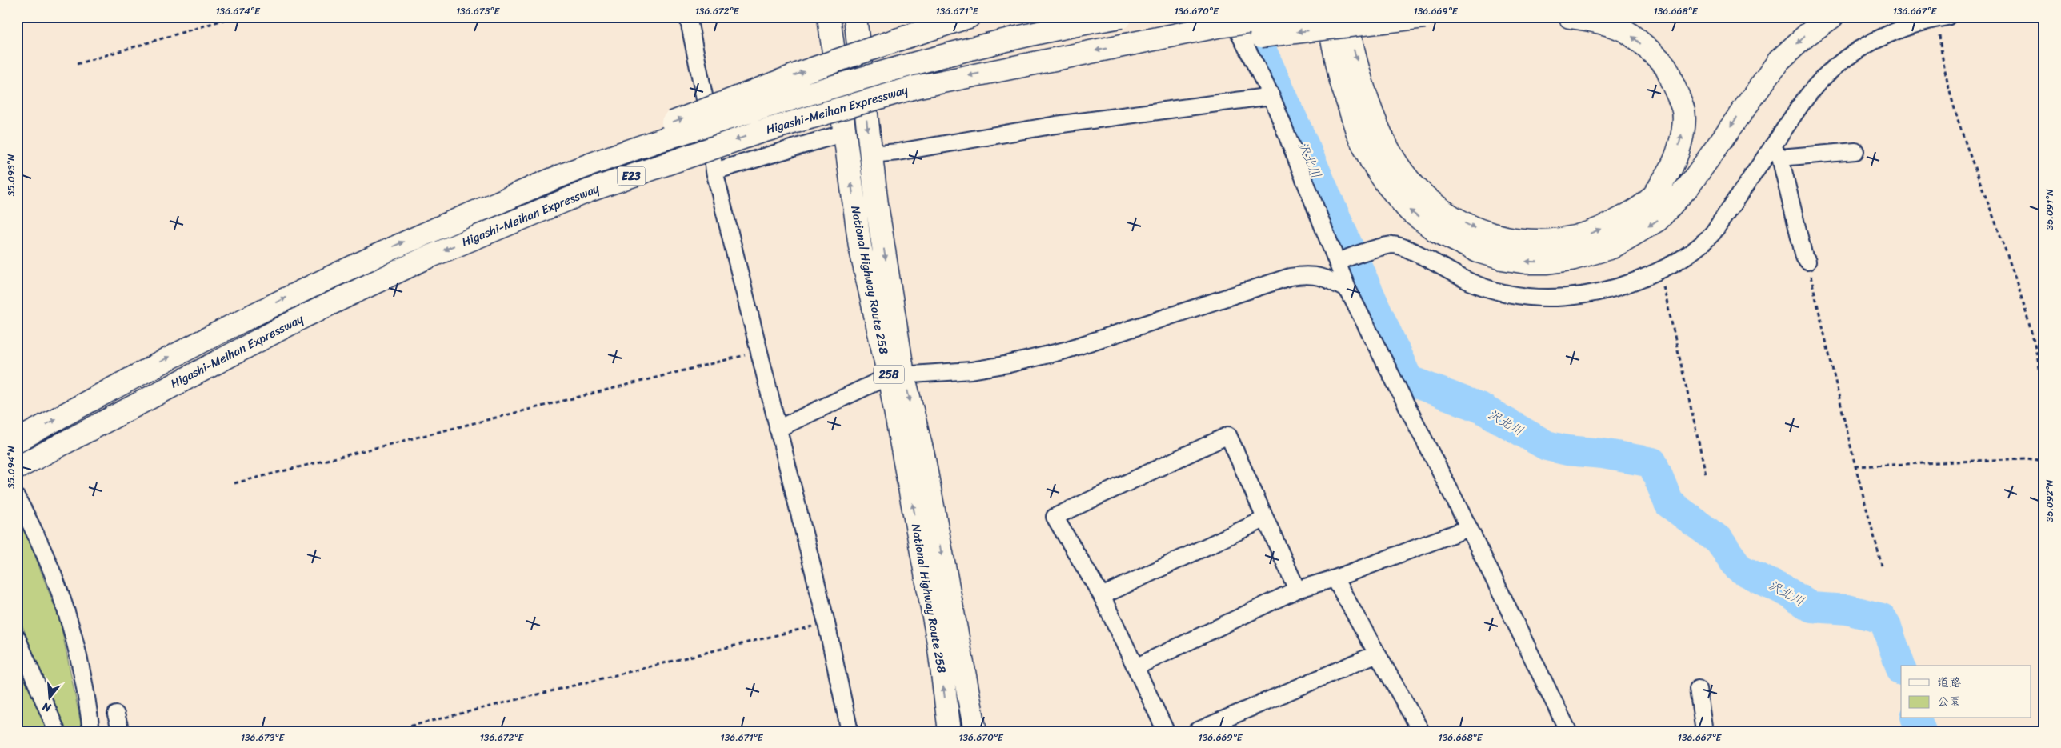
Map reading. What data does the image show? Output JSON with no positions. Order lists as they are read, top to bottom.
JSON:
{
  "streets": {
    "highway": [
      "Higashi-Meihan Expressway",
      "E23",
      "National Highway Route 258",
      "258"
    ]
  },
  "water": ["沢北川"],
  "legend": ["道路", "公園"],
  "north": "bottom",
  "coordinates": [
    "136.674°E",
    "136.673°E",
    "136.672°E",
    "136.671°E",
    "136.670°E",
    "136.669°E",
    "136.668°E",
    "136.667°E",
    "35.093°N",
    "35.091°N",
    "35.094°N",
    "35.092°N"
  ]
}
